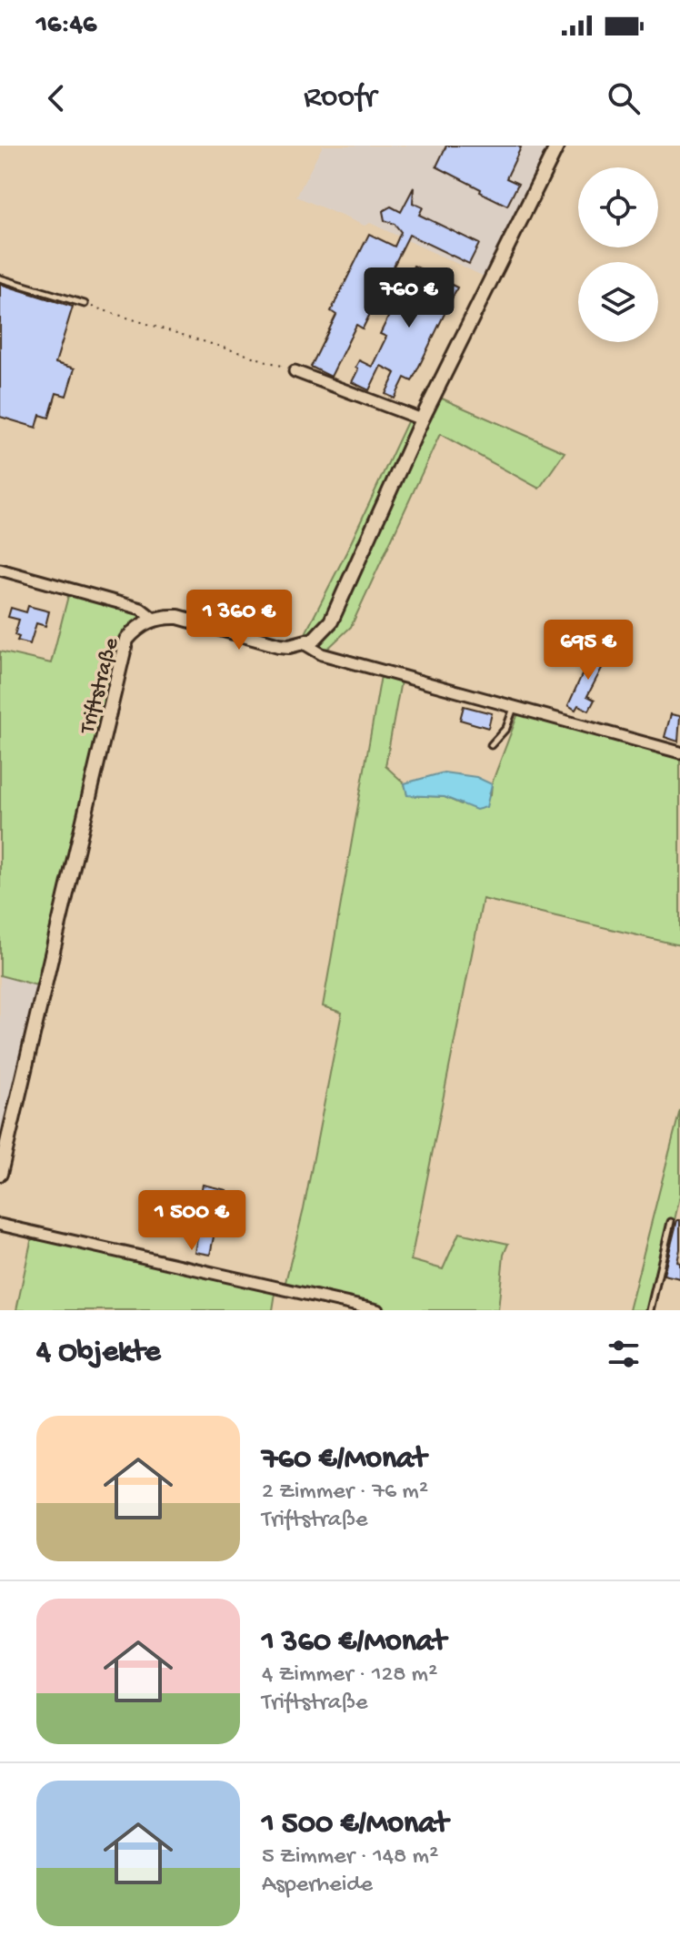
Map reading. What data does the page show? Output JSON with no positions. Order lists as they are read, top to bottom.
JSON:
{
  "streets": {
    "street": ["Triftstraße"]
  },
  "page": {
    "status": "16:46",
    "header": "Roofr",
    "price": [
      "760 €",
      "1 360 €",
      "695 €",
      "1 500 €"
    ],
    "heading": "4 Objekte",
    "list": [
      {
        "name": "760 €/Monat",
        "note": "2 Zimmer · 76 m² · Triftstraße"
      },
      {
        "name": "1 360 €/Monat",
        "note": "4 Zimmer · 128 m² · Triftstraße"
      },
      {
        "name": "1 500 €/Monat",
        "note": "5 Zimmer · 148 m² · Asperheide"
      }
    ]
  }
}
